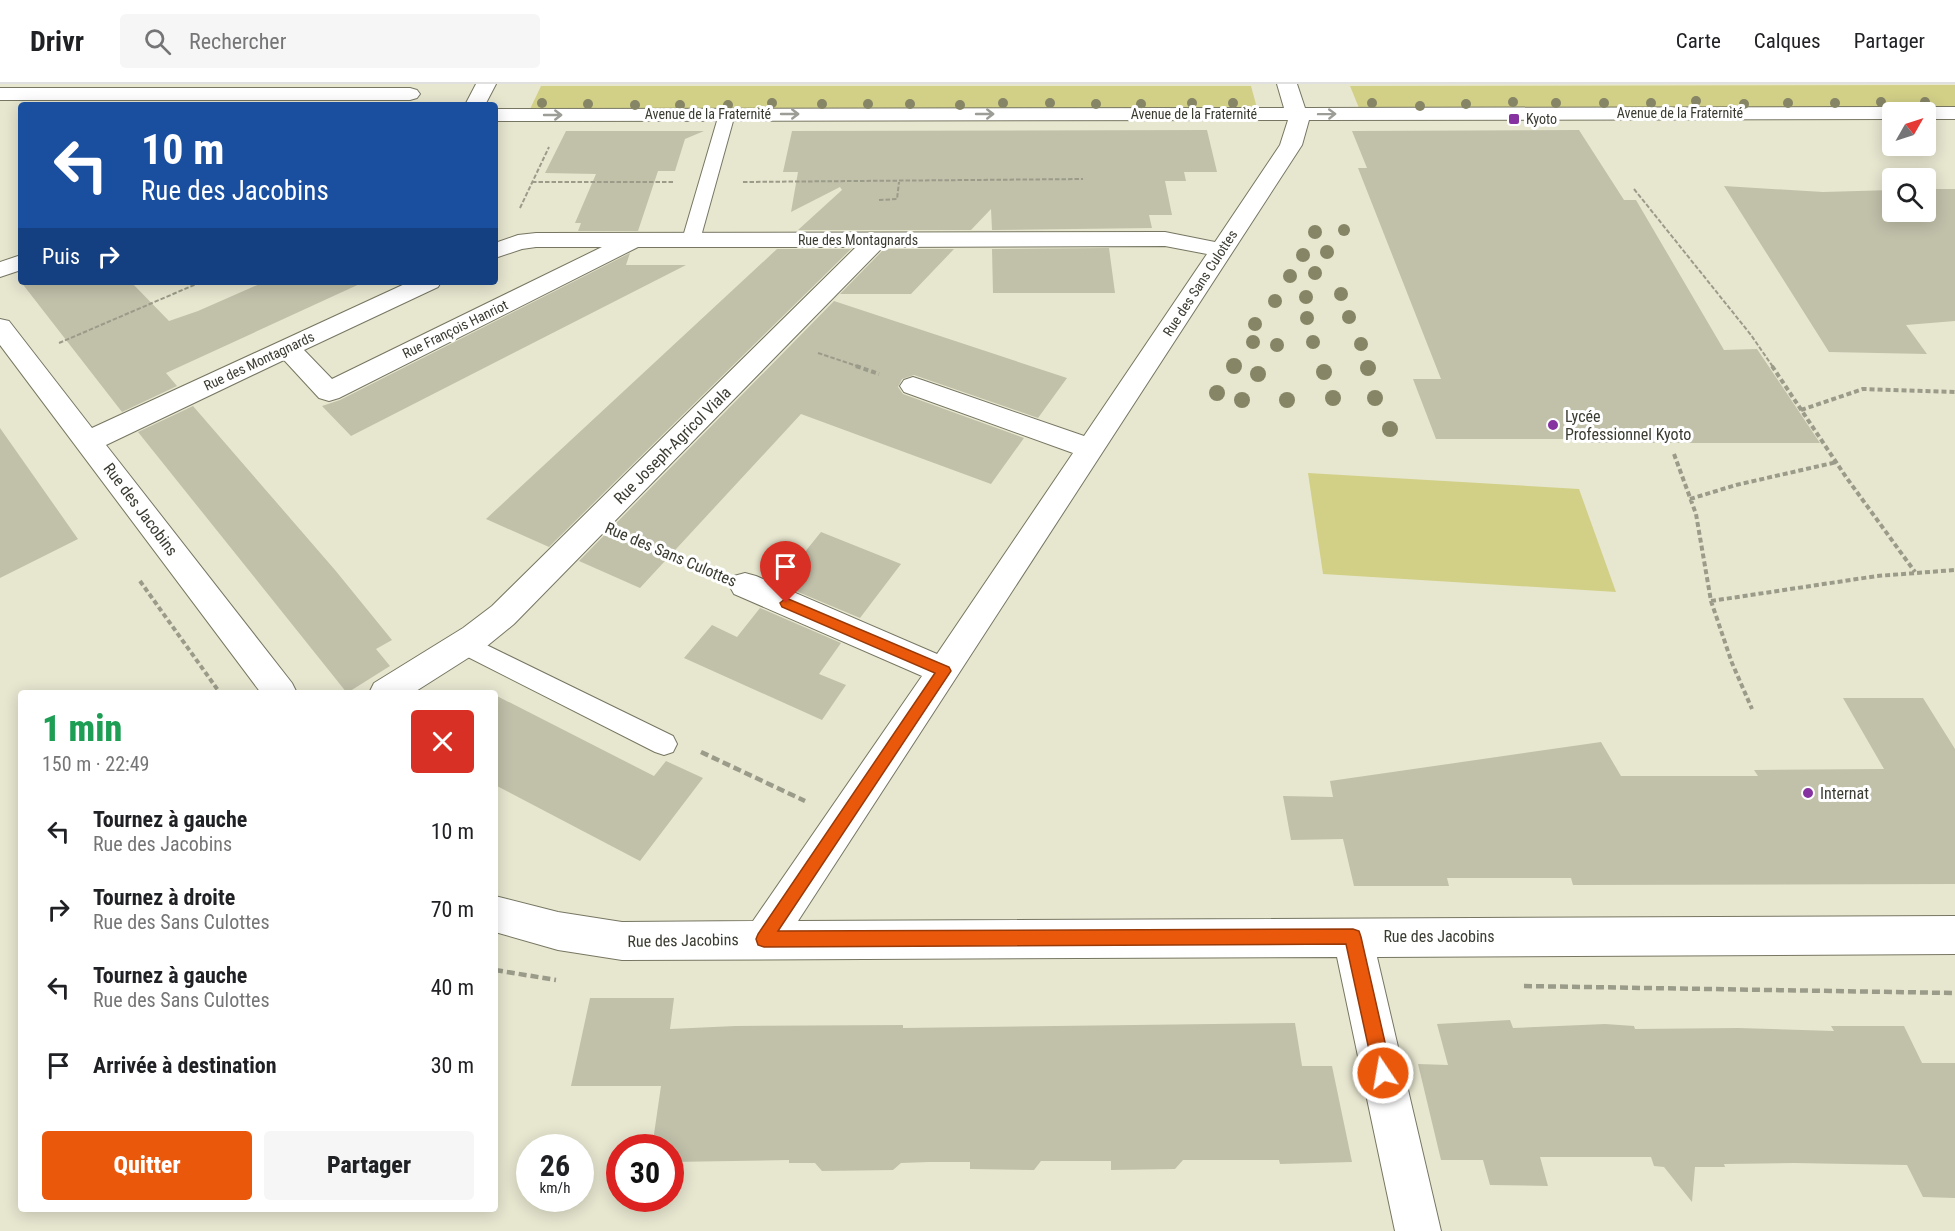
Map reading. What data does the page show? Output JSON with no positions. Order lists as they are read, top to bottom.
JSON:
{
  "streets": {
    "street": [
      "Avenue de la Fraternité",
      "Rue des Montagnards",
      "Rue des Sans Culottes",
      "Rue François Hanriot",
      "Rue Joseph-Agricol Viala",
      "Rue des Jacobins"
    ]
  },
  "crossings": [
    ["Avenue de la Fraternité", "Rue des Sans Culottes"],
    ["Rue des Montagnards", "Rue des Sans Culottes"],
    ["Rue des Montagnards", "Rue François Hanriot"],
    ["Rue des Montagnards", "Rue Joseph-Agricol Viala"],
    ["Rue des Montagnards", "Rue des Jacobins"],
    ["Rue des Sans Culottes", "Rue Joseph-Agricol Viala"],
    ["Rue des Sans Culottes", "Rue des Jacobins"]
  ],
  "one_way": ["Avenue de la Fraternité"],
  "places": {
    "transit": ["Kyoto"],
    "other": ["Lycée Professionnel Kyoto", "Internat"]
  },
  "north": "top right",
  "page": {
    "header": "Drivr",
    "search": "Rechercher",
    "nav": ["Carte", "Calques", "Partager"],
    "turn": ["10 m", "Rue des Jacobins"],
    "then": "Puis",
    "heading": ["1 min", "150 m · 22:49"],
    "list": [
      {
        "name": "Tournez à gauche",
        "note": "Rue des Jacobins",
        "value": "10 m"
      },
      {
        "name": "Tournez à droite",
        "note": "Rue des Sans Culottes",
        "value": "70 m"
      },
      {
        "name": "Tournez à gauche",
        "note": "Rue des Sans Culottes",
        "value": "40 m"
      },
      {
        "name": "Arrivée à destination",
        "value": "30 m"
      }
    ],
    "buttons": ["Quitter", "Partager"],
    "speed": "26 km/h",
    "limit": "30"
  }
}
